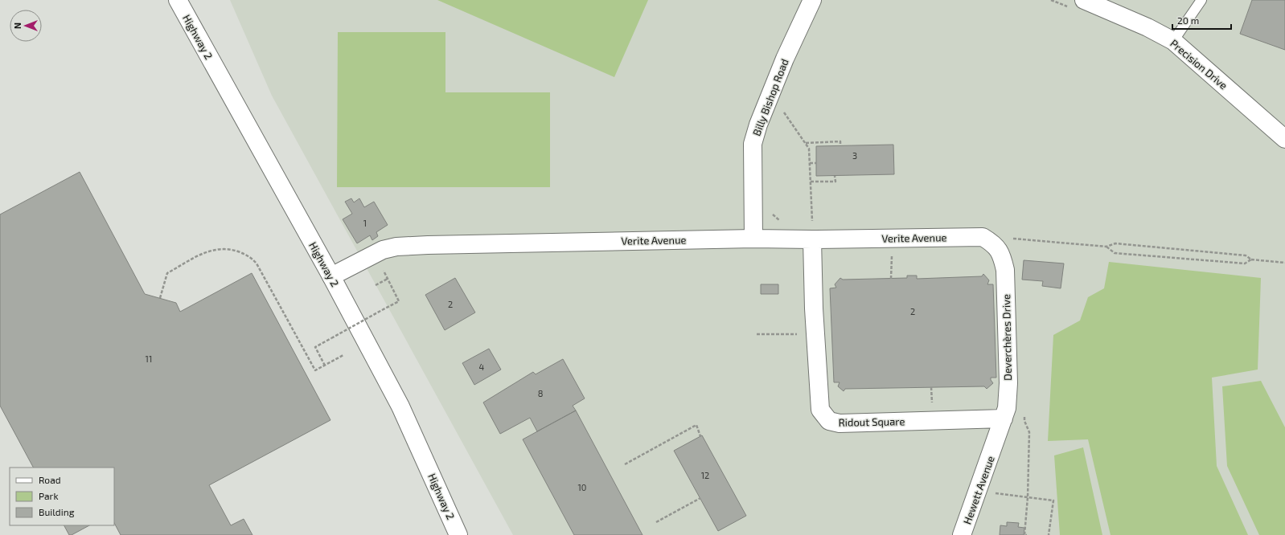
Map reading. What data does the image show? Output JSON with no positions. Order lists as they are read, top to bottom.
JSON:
{
  "streets": {
    "street": [
      "Highway 2",
      "Precision Drive",
      "Billy Bishop Road",
      "Verite Avenue",
      "Deverchères Drive",
      "Ridout Square",
      "Hewett Avenue"
    ]
  },
  "crossings": [
    ["Highway 2", "Verite Avenue"],
    ["Billy Bishop Road", "Verite Avenue"],
    ["Verite Avenue", "Deverchères Drive"],
    ["Verite Avenue", "Ridout Square"],
    ["Deverchères Drive", "Ridout Square"],
    ["Deverchères Drive", "Hewett Avenue"]
  ],
  "house_numbers": [
    "3",
    "1",
    "2",
    "2",
    "11",
    "4",
    "8",
    "12",
    "10"
  ],
  "legend": ["Road", "Park", "Building"],
  "scale_bar": "20 m",
  "north": "left"
}
